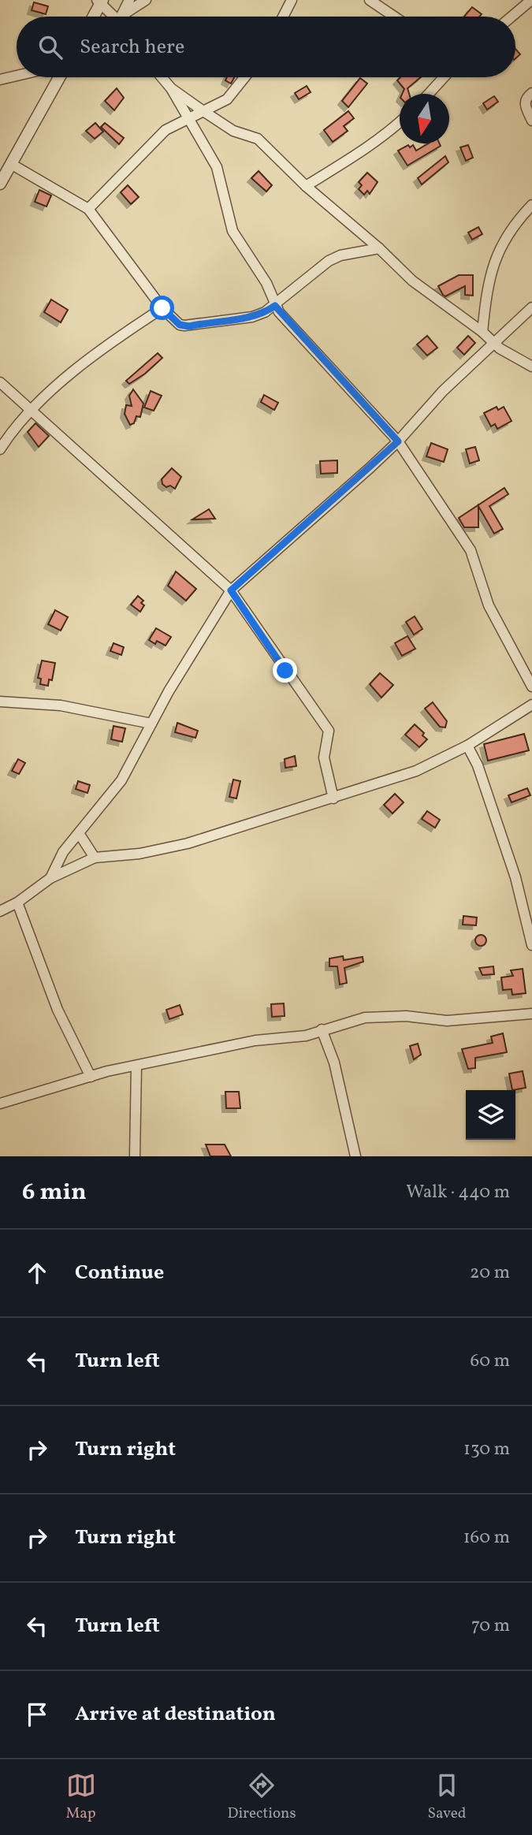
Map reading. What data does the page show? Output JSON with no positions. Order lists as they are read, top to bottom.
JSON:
{
  "north": "bottom",
  "page": {
    "search": "Search here",
    "heading": ["6 min", "Walk · 440 m"],
    "list": [
      ["Continue", "20 m"],
      ["Turn left", "60 m"],
      ["Turn right", "130 m"],
      ["Turn right", "160 m"],
      ["Turn left", "70 m"],
      "Arrive at destination"
    ],
    "nav": ["Map", "Directions", "Saved"]
  }
}
